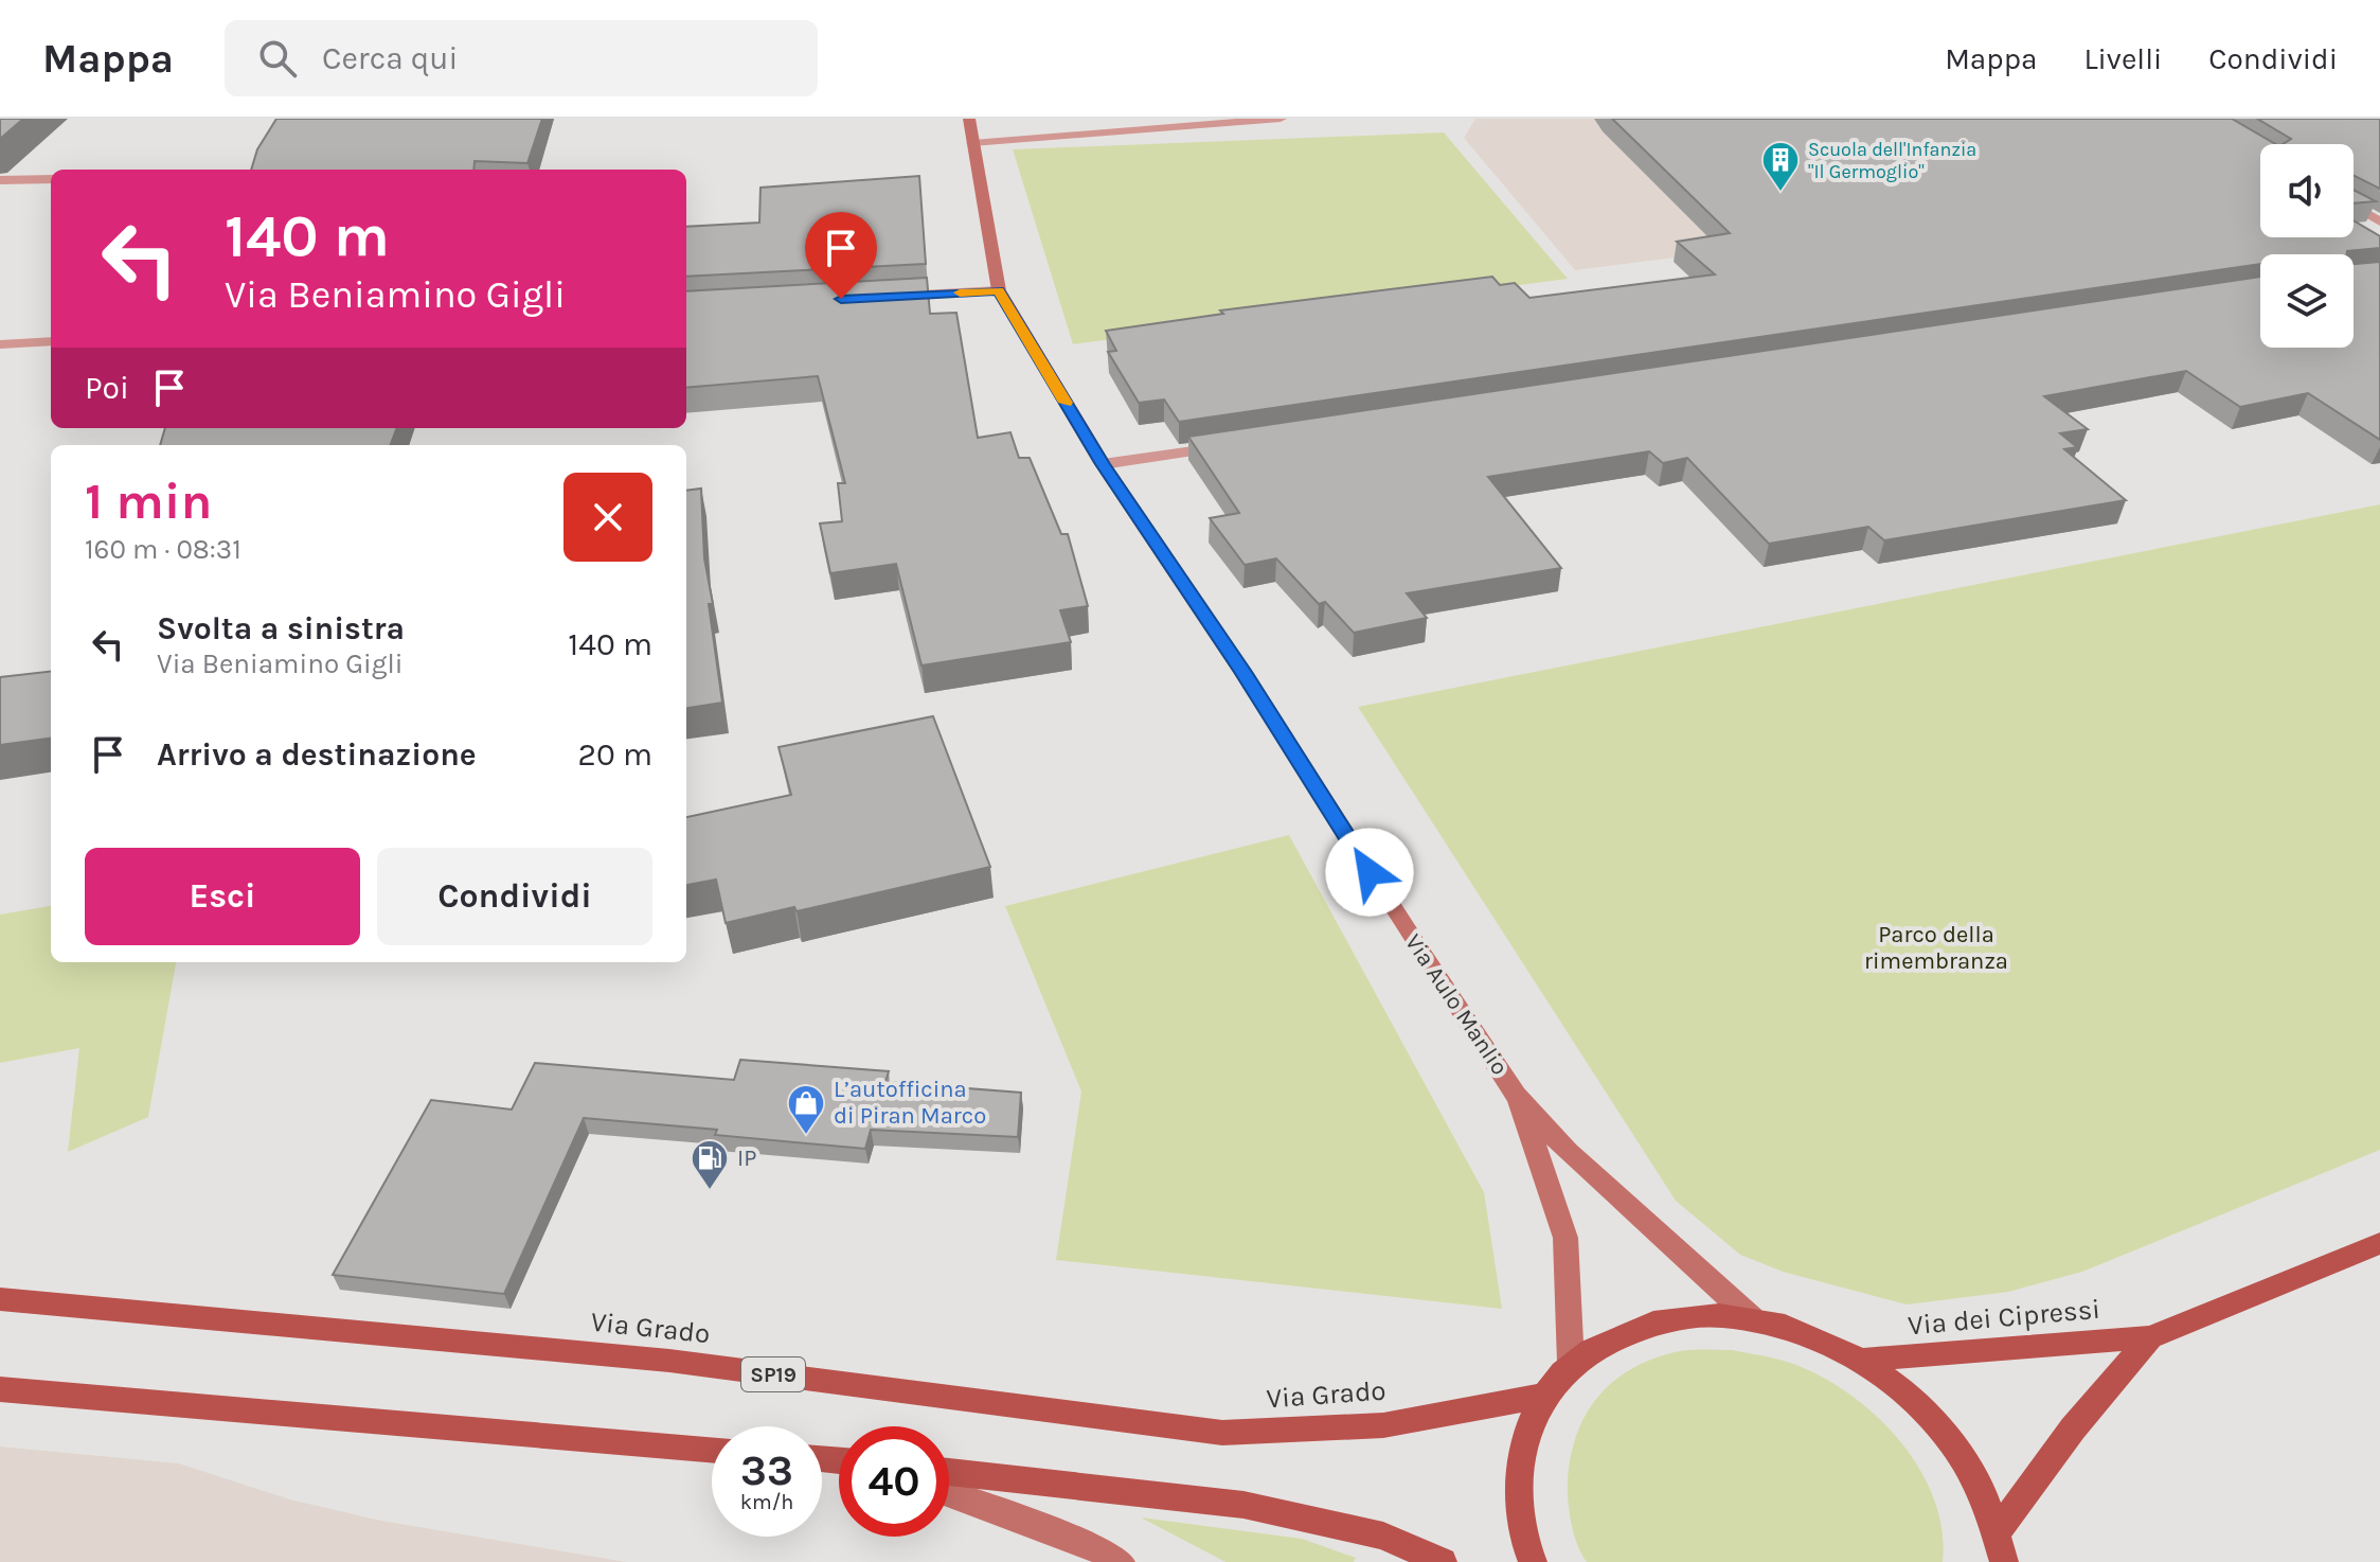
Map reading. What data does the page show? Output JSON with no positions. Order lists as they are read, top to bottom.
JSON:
{
  "streets": {
    "main road": ["Via dei Cipressi", "Via Grado", "SP19"],
    "street": ["Via Aulo Manlio"]
  },
  "parks": ["Parco della rimembranza"],
  "places": {
    "building": ["Scuola dell'Infanzia \"Il Germoglio\""],
    "shop": ["L’autofficina di Piran Marco"],
    "fuel station": ["IP"]
  },
  "page": {
    "header": "Mappa",
    "search": "Cerca qui",
    "nav": ["Mappa", "Livelli", "Condividi"],
    "turn": ["140 m", "Via Beniamino Gigli"],
    "then": "Poi",
    "heading": ["1 min", "160 m · 08:31"],
    "list": [
      {
        "name": "Svolta a sinistra",
        "note": "Via Beniamino Gigli",
        "value": "140 m"
      },
      {
        "name": "Arrivo a destinazione",
        "value": "20 m"
      }
    ],
    "buttons": ["Esci", "Condividi"],
    "speed": "33 km/h",
    "limit": "40"
  }
}
